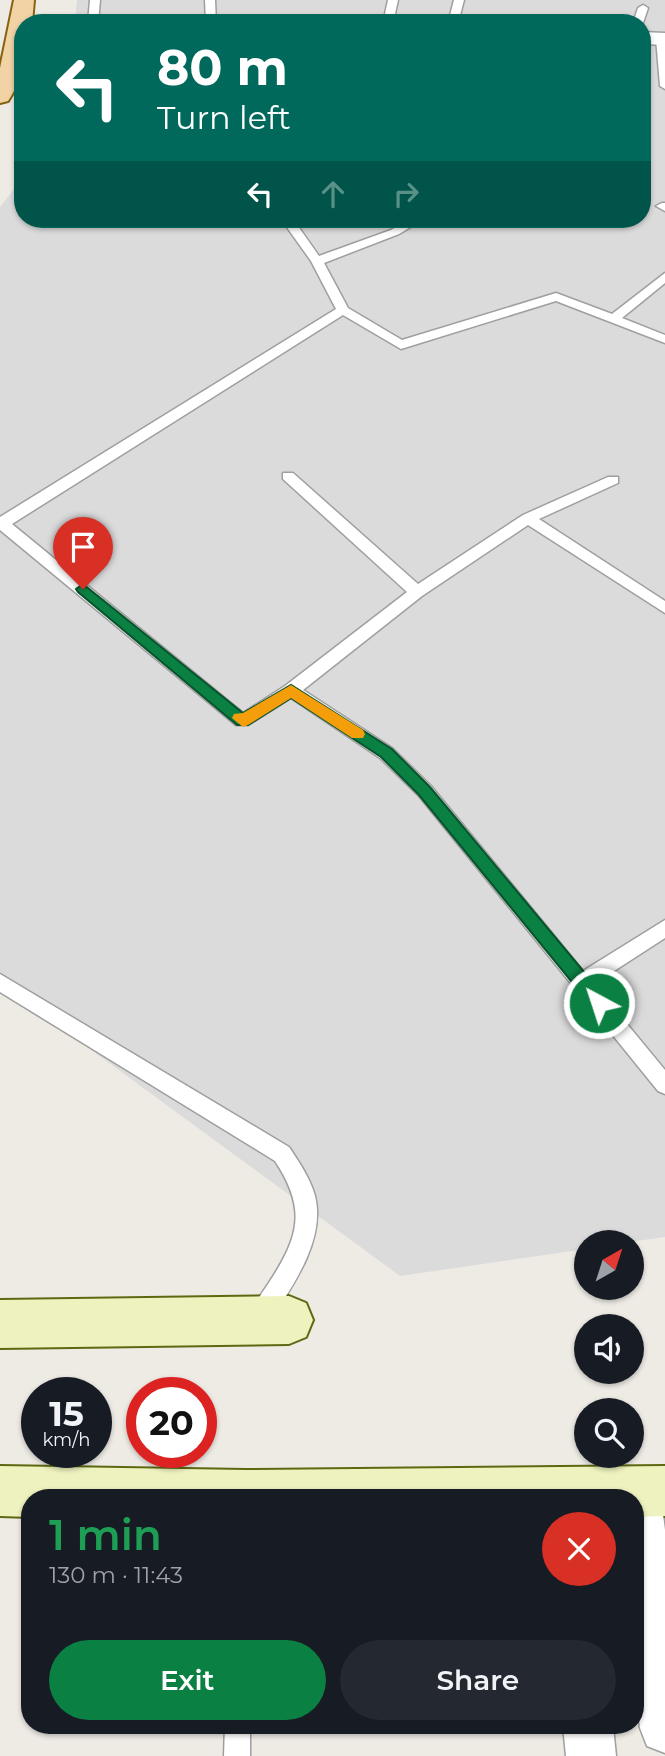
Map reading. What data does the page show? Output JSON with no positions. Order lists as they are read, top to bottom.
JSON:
{
  "north": "top right",
  "page": {
    "turn": ["80 m", "Turn left"],
    "speed": "15 km/h",
    "limit": "20",
    "heading": ["1 min", "130 m · 11:43"],
    "buttons": ["Exit", "Share"]
  }
}
